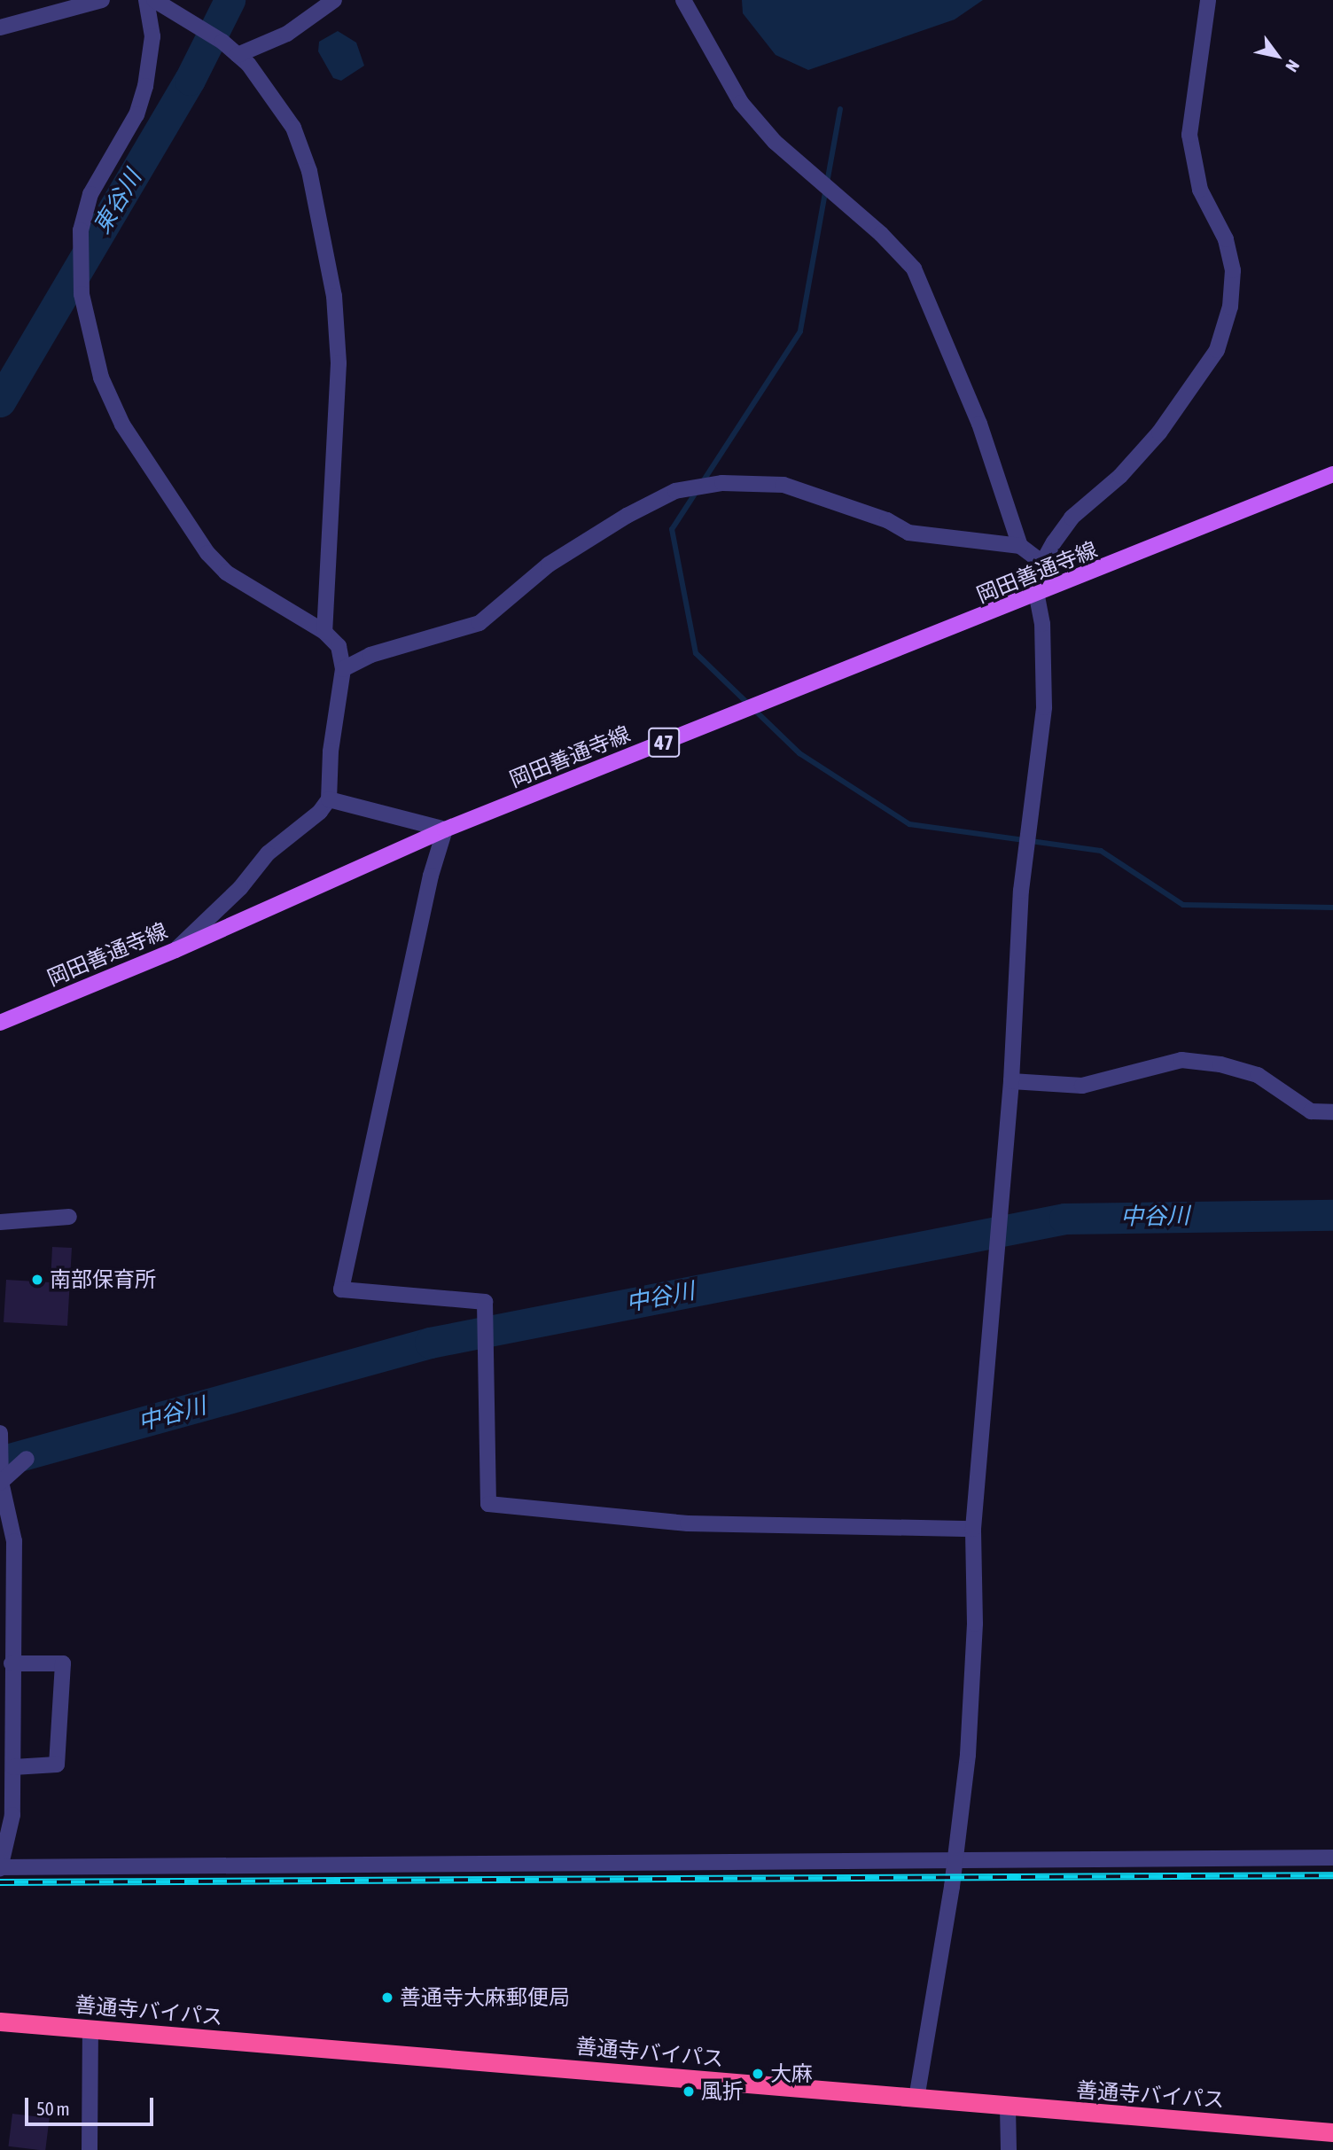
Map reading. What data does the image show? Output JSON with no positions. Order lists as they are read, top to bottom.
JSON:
{
  "streets": {
    "highway": ["善通寺バイパス"],
    "main road": ["岡田善通寺線", "47"]
  },
  "water": ["東谷川", "中谷川"],
  "places": [
    "南部保育所",
    "善通寺大麻郵便局",
    "大麻",
    "風折"
  ],
  "scale_bar": "50 m",
  "north": "bottom right"
}
